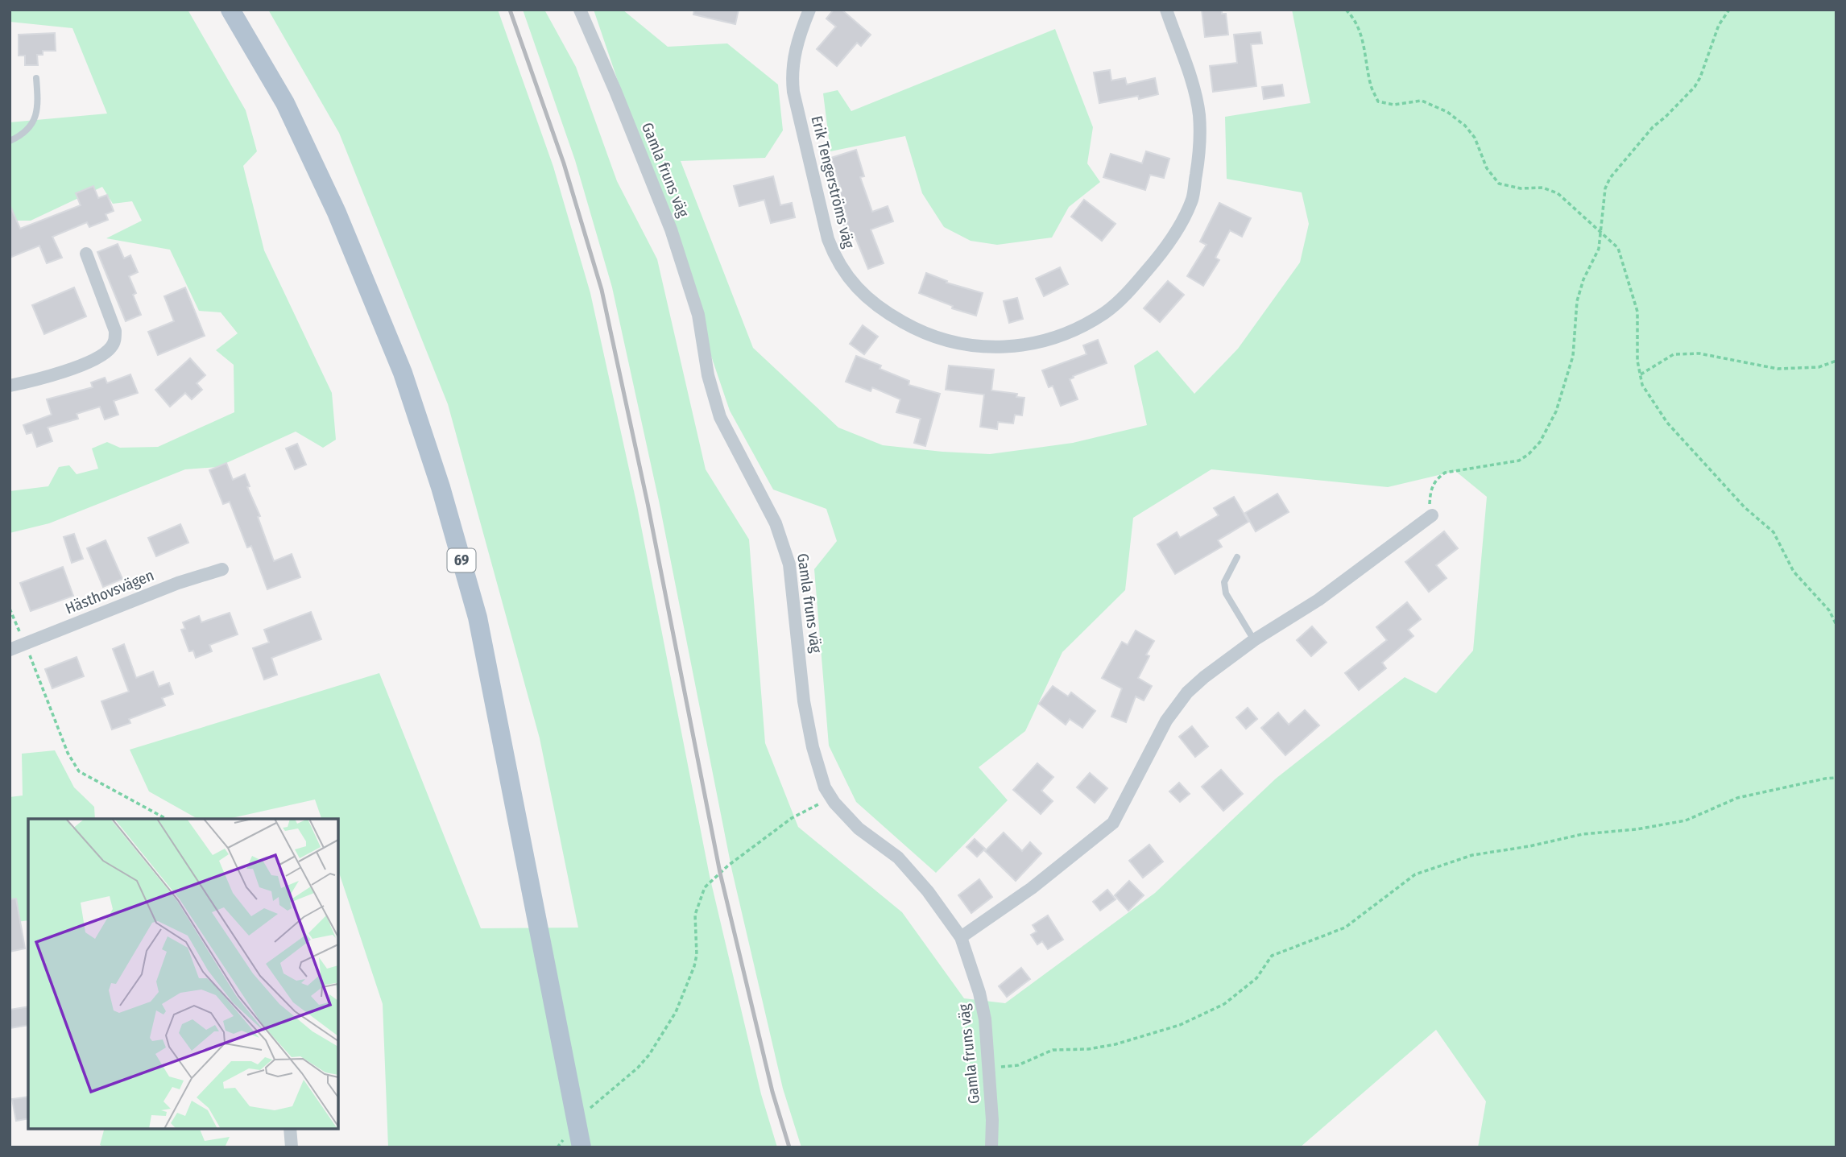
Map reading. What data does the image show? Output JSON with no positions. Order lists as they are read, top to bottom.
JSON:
{
  "streets": {
    "main road": ["69"],
    "street": ["Gamla fruns väg", "Erik Tengerströms väg", "Hästhovsvägen"]
  }
}
